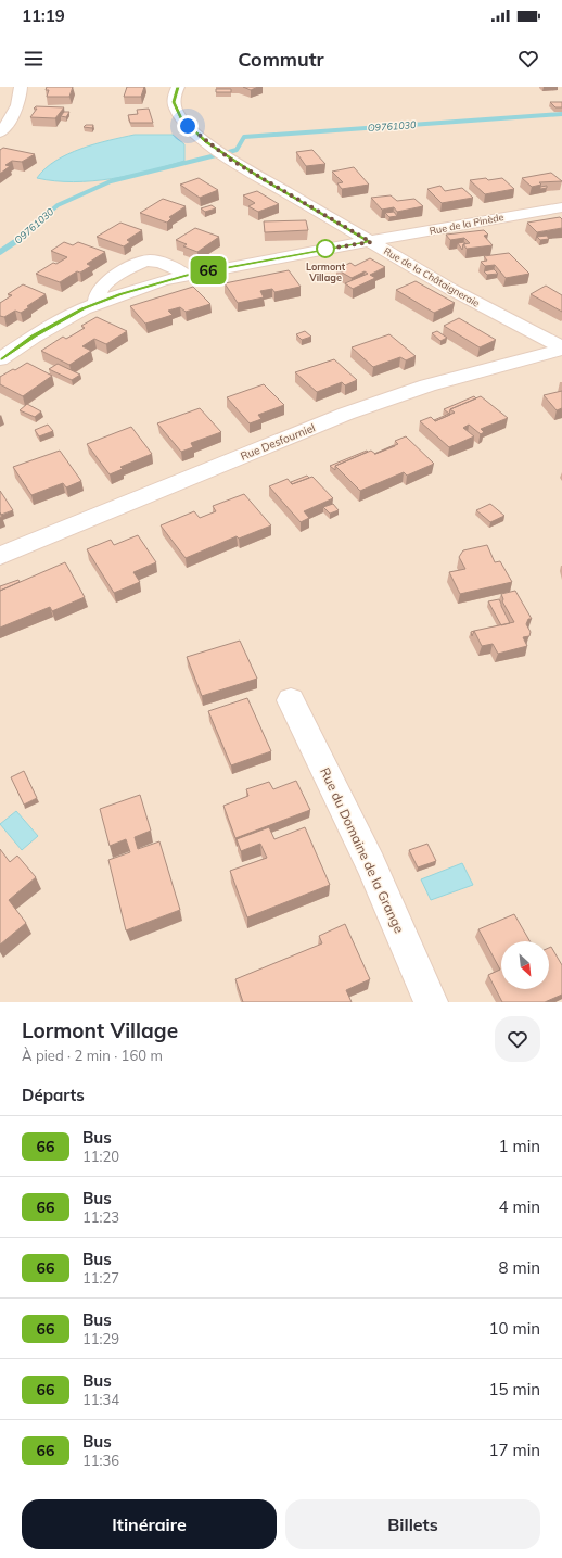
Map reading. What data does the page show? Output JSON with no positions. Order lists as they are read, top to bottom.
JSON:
{
  "streets": {
    "street": [
      "Rue de la Pinède",
      "Rue de la Châtaigneraie",
      "Rue Desfourniel",
      "Rue du Domaine de la Grange"
    ]
  },
  "crossings": [
    ["Rue de la Pinède", "Rue de la Châtaigneraie"],
    ["Rue de la Châtaigneraie", "Rue Desfourniel"]
  ],
  "water": ["O9761030"],
  "places": ["Lormont Village"],
  "lines": ["bus line 66"],
  "north": "bottom right",
  "page": {
    "status": "11:19",
    "header": "Commutr",
    "on_map": "66",
    "heading": [
      ["Lormont Village", "À pied · 2 min · 160 m"],
      "Départs"
    ],
    "list": [
      {
        "mark": "66",
        "name": "Bus",
        "note": "11:20",
        "value": "1 min"
      },
      {
        "mark": "66",
        "name": "Bus",
        "note": "11:23",
        "value": "4 min"
      },
      {
        "mark": "66",
        "name": "Bus",
        "note": "11:27",
        "value": "8 min"
      },
      {
        "mark": "66",
        "name": "Bus",
        "note": "11:29",
        "value": "10 min"
      },
      {
        "mark": "66",
        "name": "Bus",
        "note": "11:34",
        "value": "15 min"
      },
      {
        "mark": "66",
        "name": "Bus",
        "note": "11:36",
        "value": "17 min"
      }
    ],
    "buttons": ["Itinéraire", "Billets"]
  }
}
